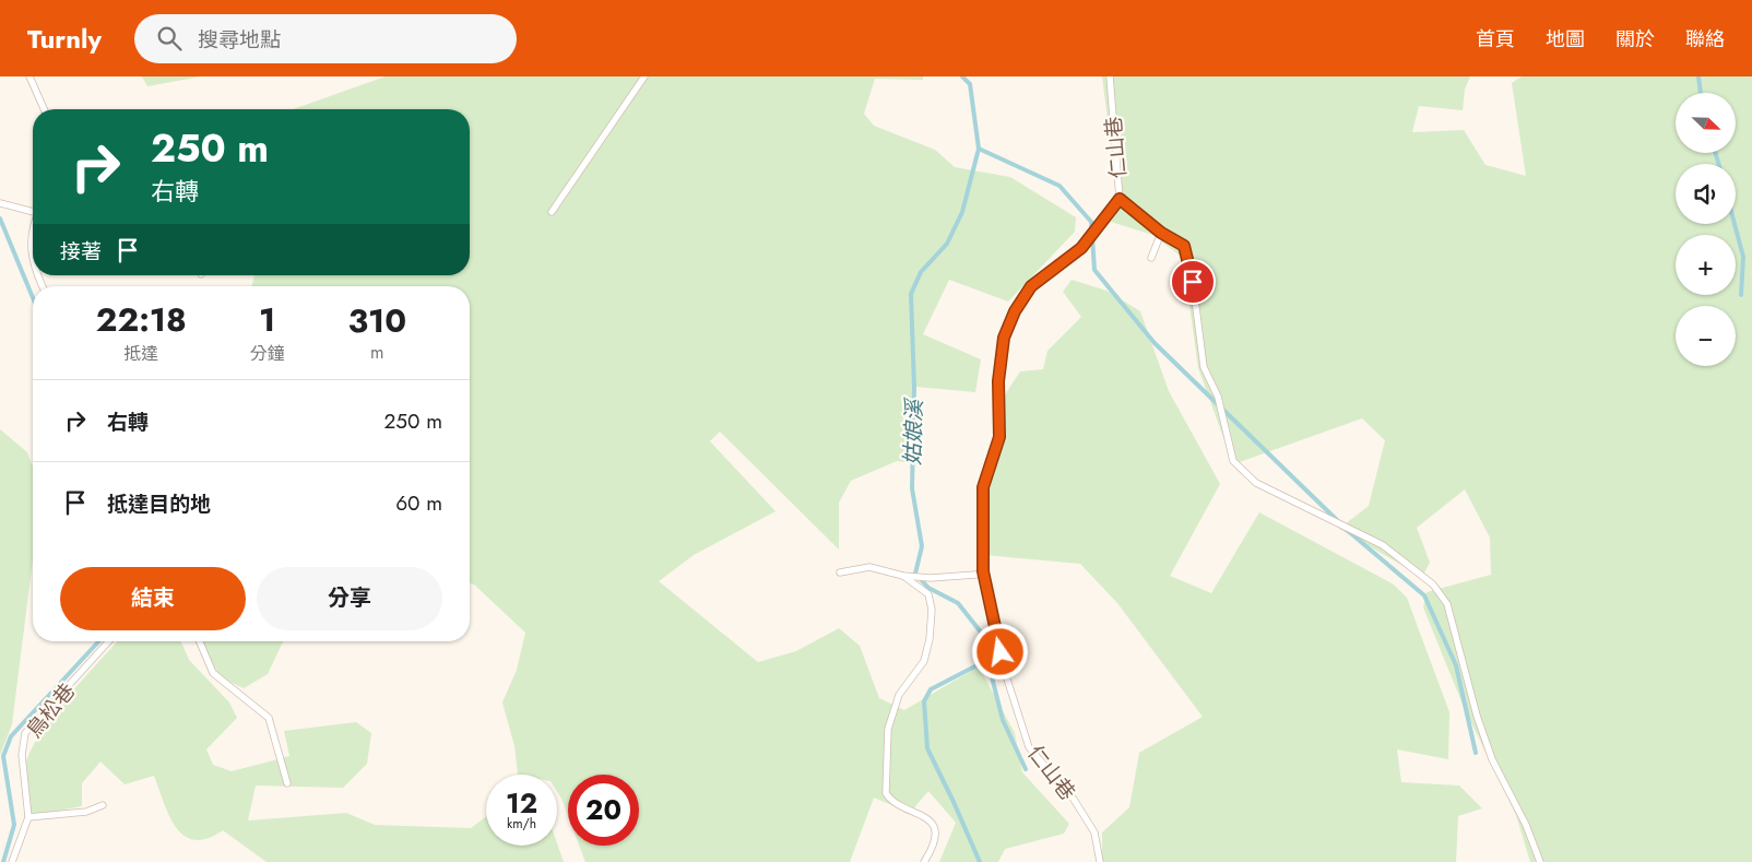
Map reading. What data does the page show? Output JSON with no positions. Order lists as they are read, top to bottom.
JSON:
{
  "streets": {
    "lane": ["仁山巷", "鳥松巷"]
  },
  "water": ["姑娘溪"],
  "north": "bottom right",
  "page": {
    "header": "Turnly",
    "search": "搜尋地點",
    "nav": [
      "首頁",
      "地圖",
      "關於",
      "聯絡"
    ],
    "map_buttons": ["+", "−"],
    "turn": ["250 m", "右轉"],
    "then": "接著",
    "eta": [
      "22:18",
      "抵達",
      "1",
      "分鐘",
      "310",
      "m"
    ],
    "list": [
      {
        "name": "右轉",
        "value": "250 m"
      },
      {
        "name": "抵達目的地",
        "value": "60 m"
      }
    ],
    "buttons": ["結束", "分享"],
    "speed": "12 km/h",
    "limit": "20"
  }
}
